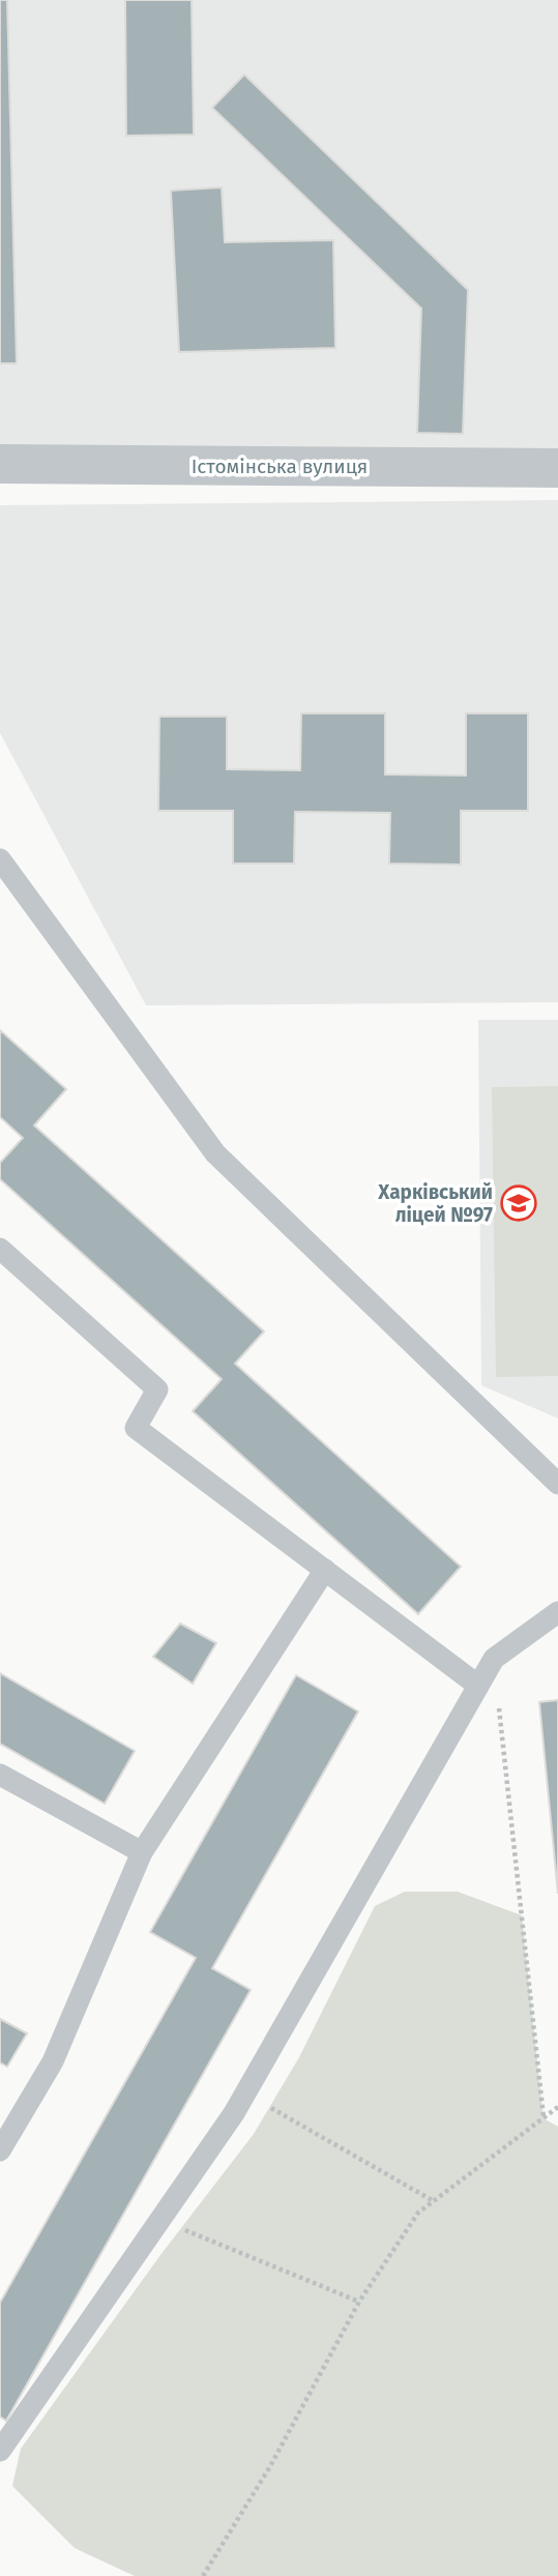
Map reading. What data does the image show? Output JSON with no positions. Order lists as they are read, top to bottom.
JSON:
{
  "streets": {
    "street": ["Істомінська вулиця"]
  },
  "places": {
    "school or university": ["Харківський ліцей №97"]
  }
}
